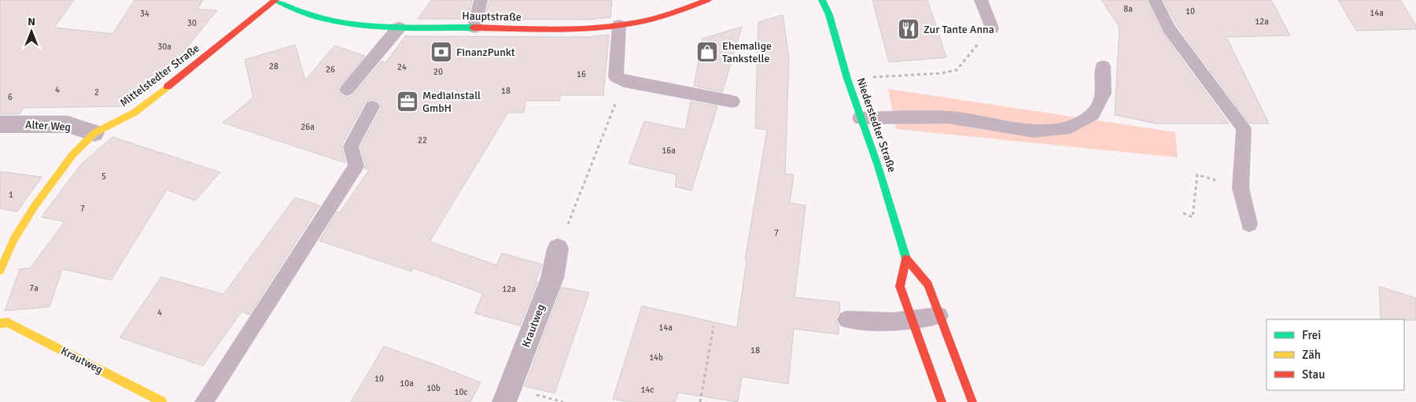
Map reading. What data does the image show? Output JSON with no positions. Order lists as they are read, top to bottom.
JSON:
{
  "streets": {
    "street": [
      "Hauptstraße",
      "Mittelstedter Straße",
      "Niederstedter Straße",
      "Alter Weg",
      "Krautweg"
    ]
  },
  "crossings": [
    ["Hauptstraße", "Mittelstedter Straße"],
    ["Mittelstedter Straße", "Alter Weg"]
  ],
  "places": {
    "restaurant": ["Zur Tante Anna"],
    "bank": ["FinanzPunkt"],
    "shop": ["Ehemalige Tankstelle"],
    "office": ["Mediainstall GmbH"]
  },
  "house_numbers": [
    "8a",
    "10",
    "14a",
    "34",
    "12a",
    "30",
    "30a",
    "28",
    "24",
    "26",
    "20",
    "16",
    "4",
    "18",
    "2",
    "6",
    "26a",
    "22",
    "16a",
    "5",
    "1",
    "7",
    "7",
    "7a",
    "12a",
    "4",
    "14a",
    "18",
    "14b",
    "10",
    "10a",
    "10b",
    "14c",
    "10c"
  ],
  "legend": ["Frei", "Zäh", "Stau"],
  "north": "top"
}
